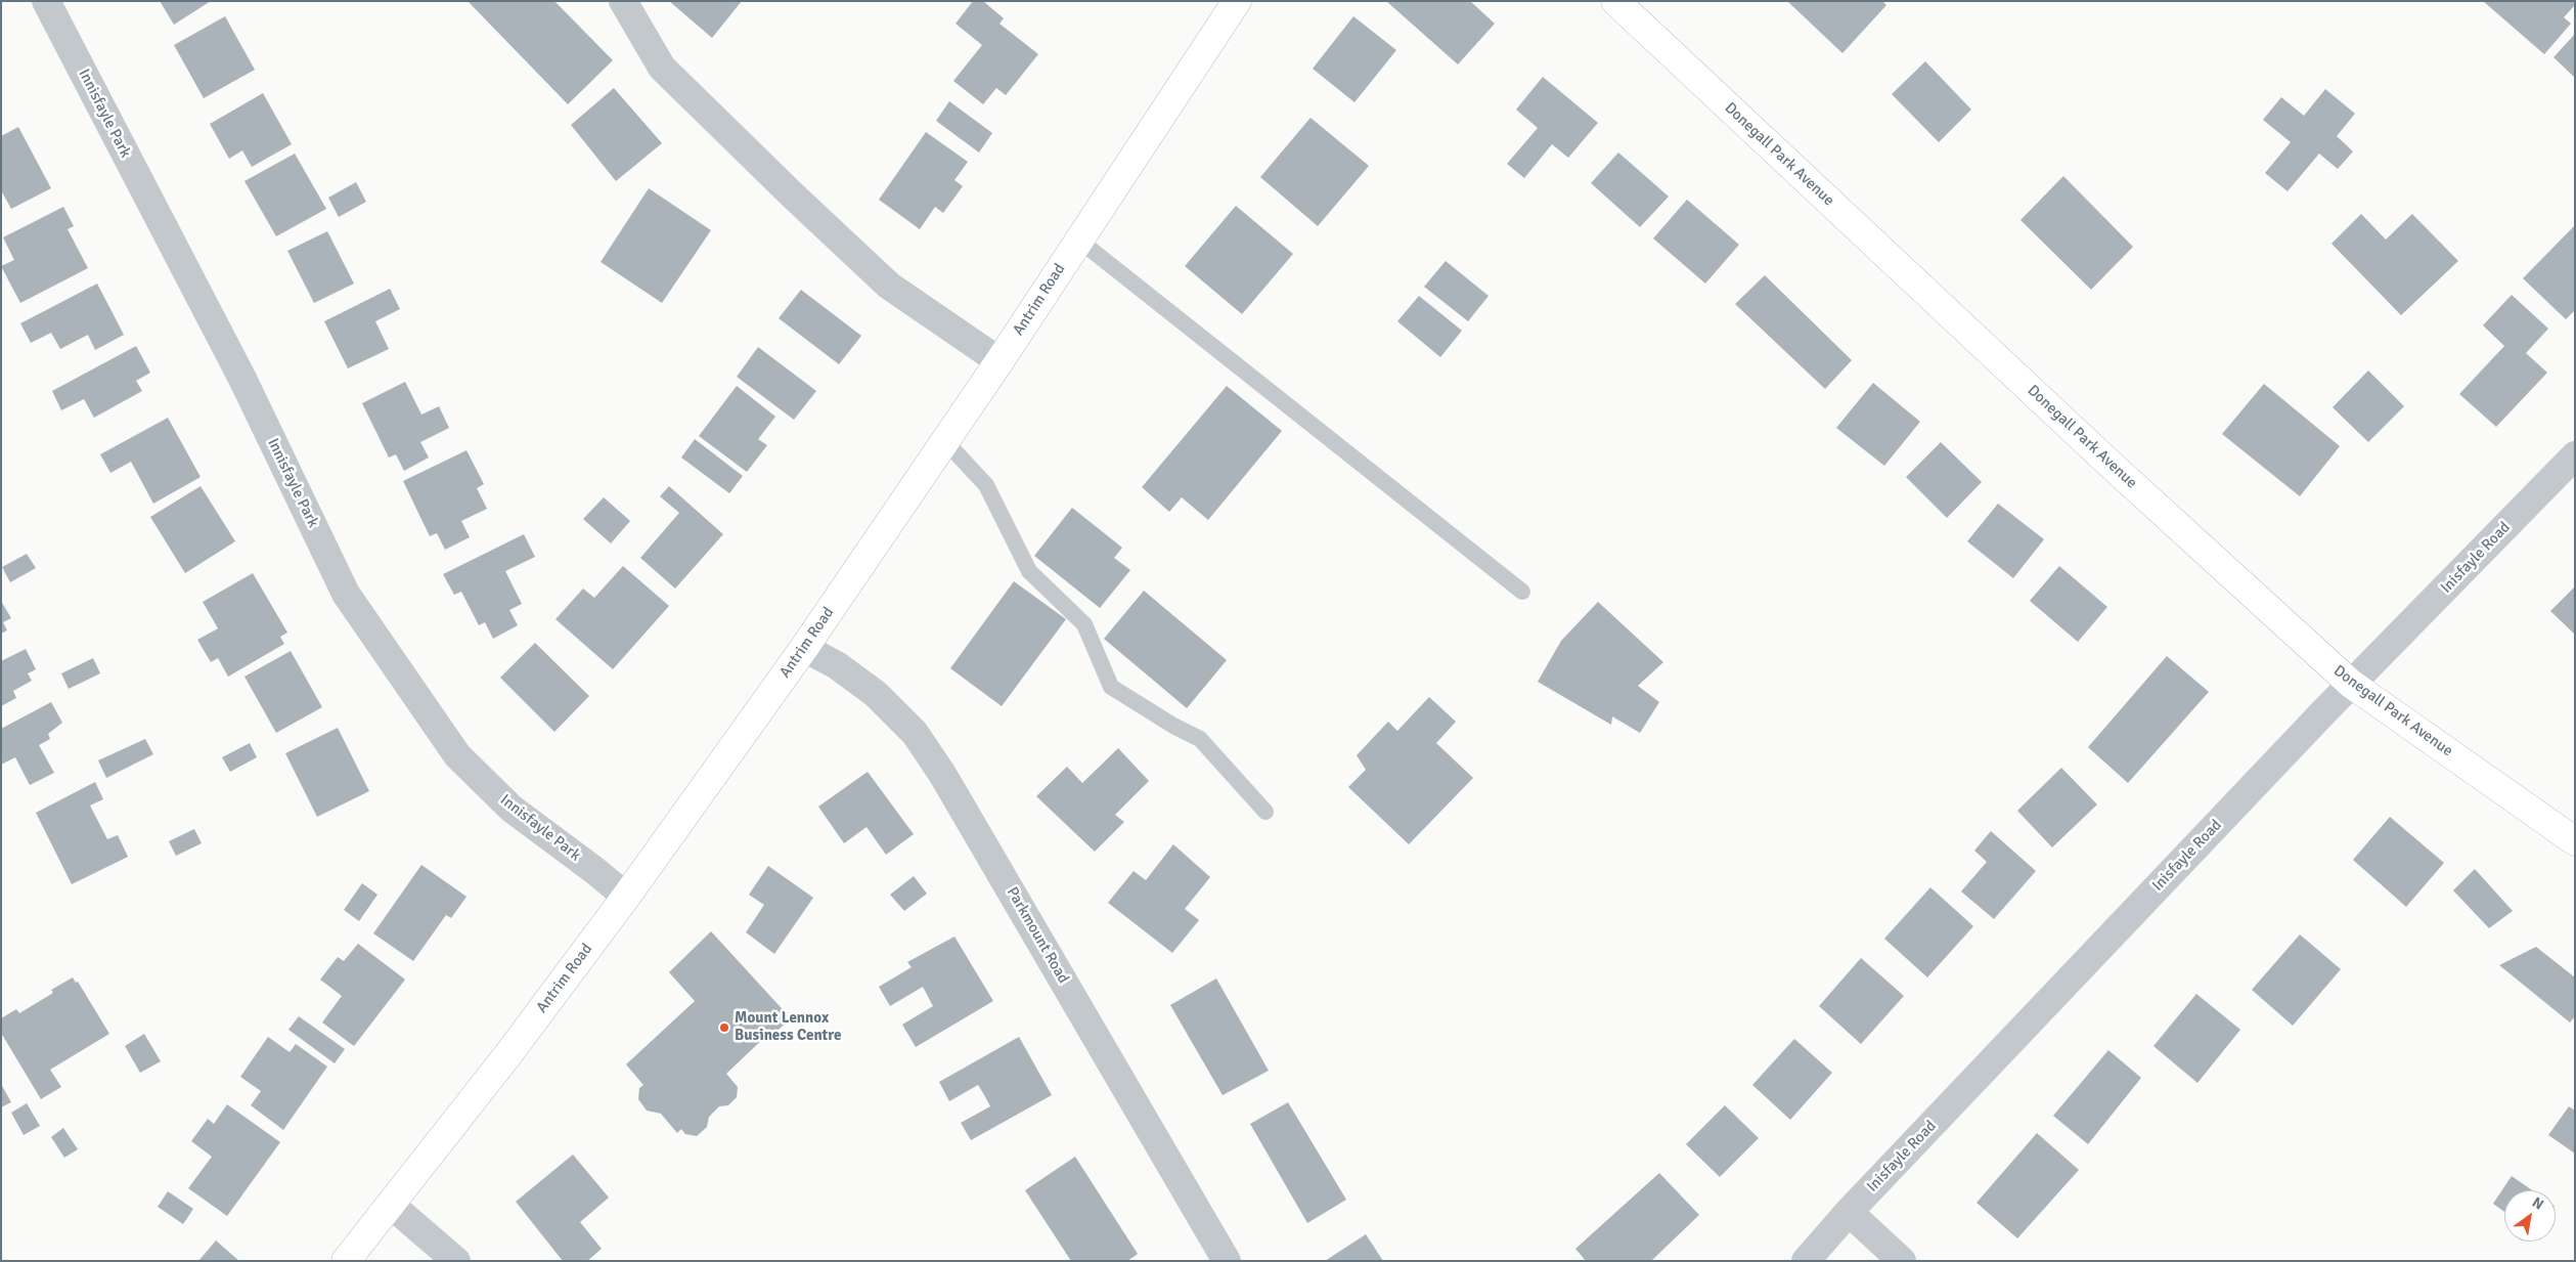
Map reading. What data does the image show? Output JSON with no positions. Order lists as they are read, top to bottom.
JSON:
{
  "streets": {
    "main road": ["Donegall Park Avenue", "Antrim Road"],
    "street": ["Innisfayle Park", "Inisfayle Road", "Parkmount Road"]
  },
  "crossings": [
    ["Innisfayle Park", "Antrim Road"],
    ["Donegall Park Avenue", "Inisfayle Road"],
    ["Antrim Road", "Parkmount Road"]
  ],
  "places": ["Mount Lennox Business Centre"],
  "north": "top right"
}
